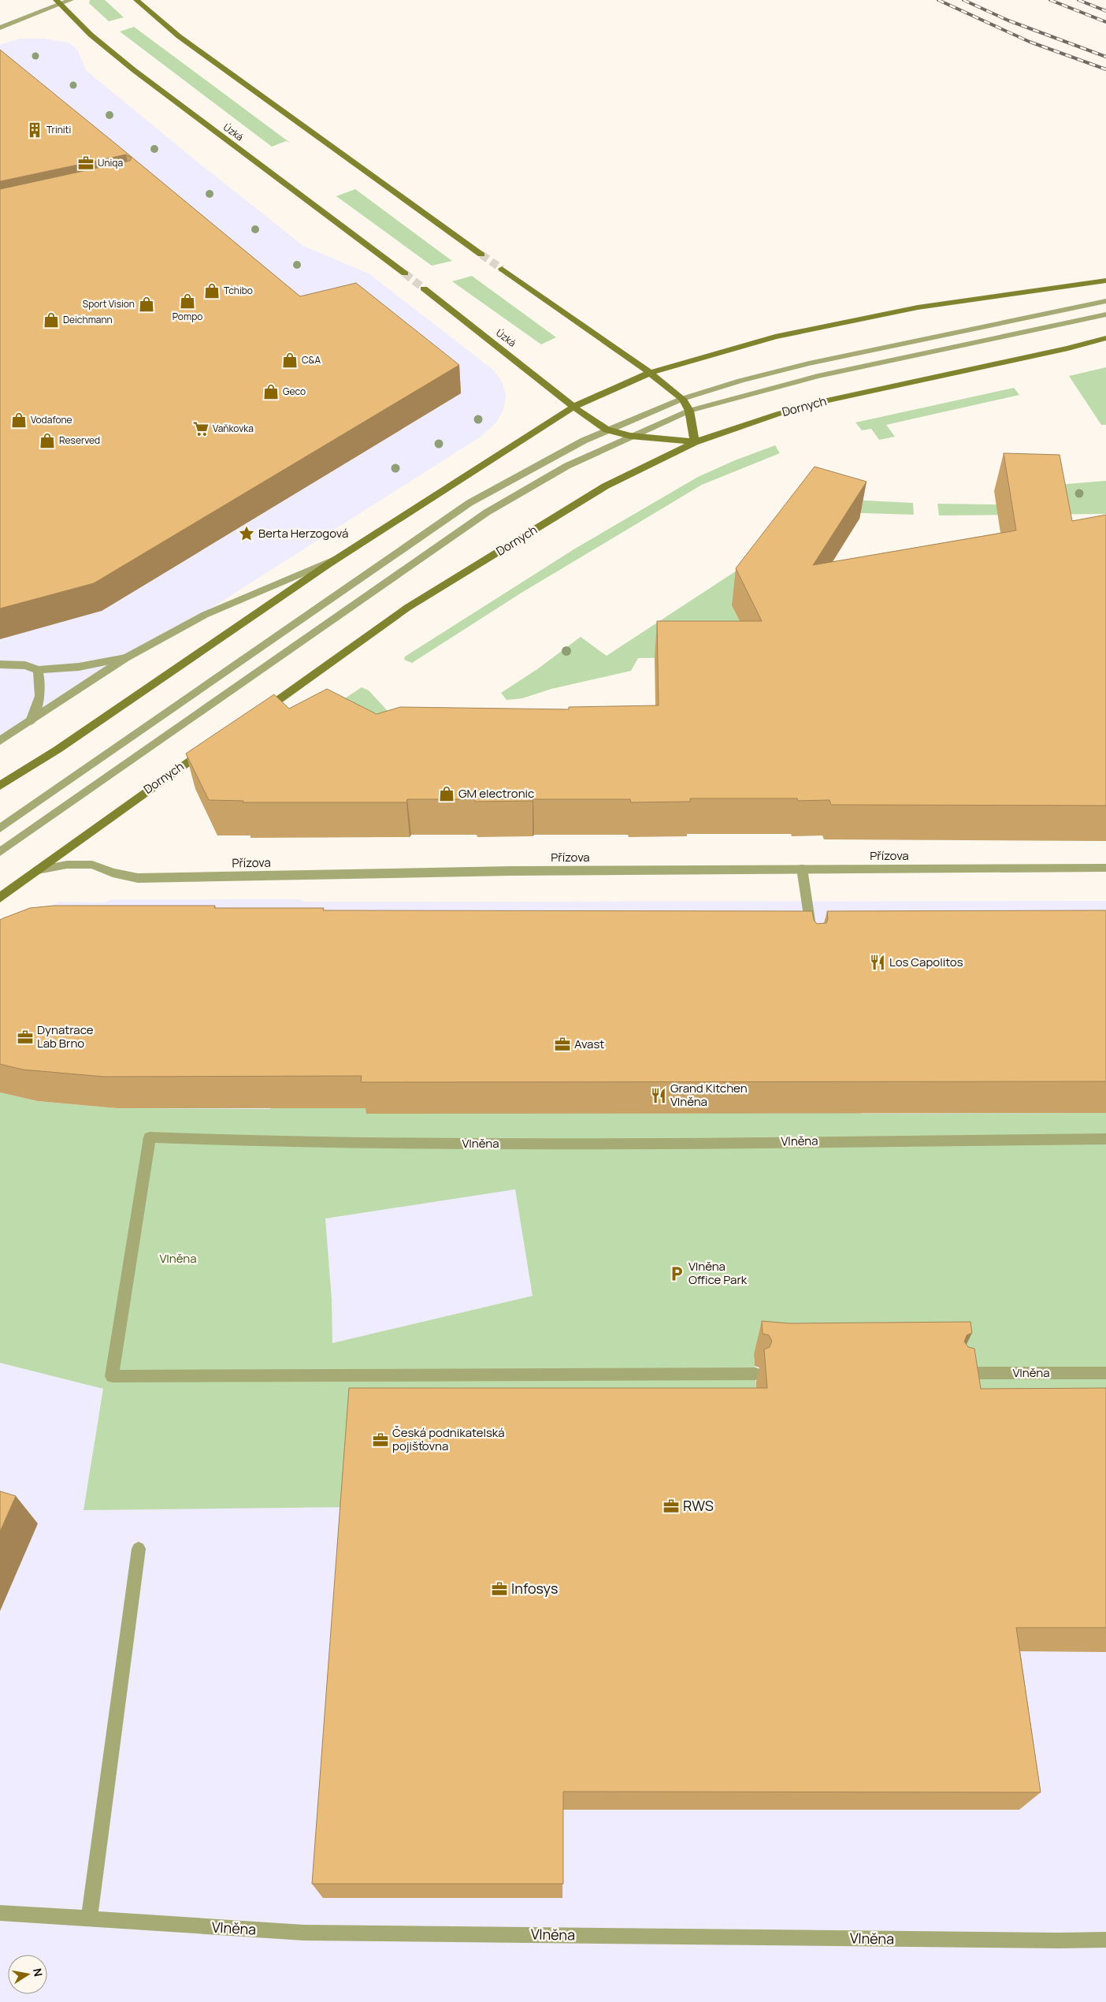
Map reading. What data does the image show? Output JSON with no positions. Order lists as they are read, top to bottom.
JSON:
{
  "streets": {
    "main road": ["Úzká", "Dornych"],
    "street": ["Přízova", "Vlněna"]
  },
  "crossings": [
    ["Dornych", "Přízova"]
  ],
  "parks": ["Vlněna"],
  "places": {
    "building": ["Triniti"],
    "office": [
      "Uniqa",
      "Dynatrace Lab Brno",
      "Avast",
      "Česká podnikatelská pojišťovna",
      "RWS",
      "Infosys"
    ],
    "shop": [
      "Tchibo",
      "Pompo",
      "Sport Vision",
      "Deichmann",
      "C&A",
      "Geco",
      "Vodafone",
      "Reserved",
      "GM electronic"
    ],
    "supermarket": ["Vaňkovka"],
    "place": ["Berta Herzogová"],
    "restaurant": ["Los Capolitos", "Grand Kitchen Vlněna"],
    "parking": ["Vlněna Office Park"]
  },
  "north": "right"
}
